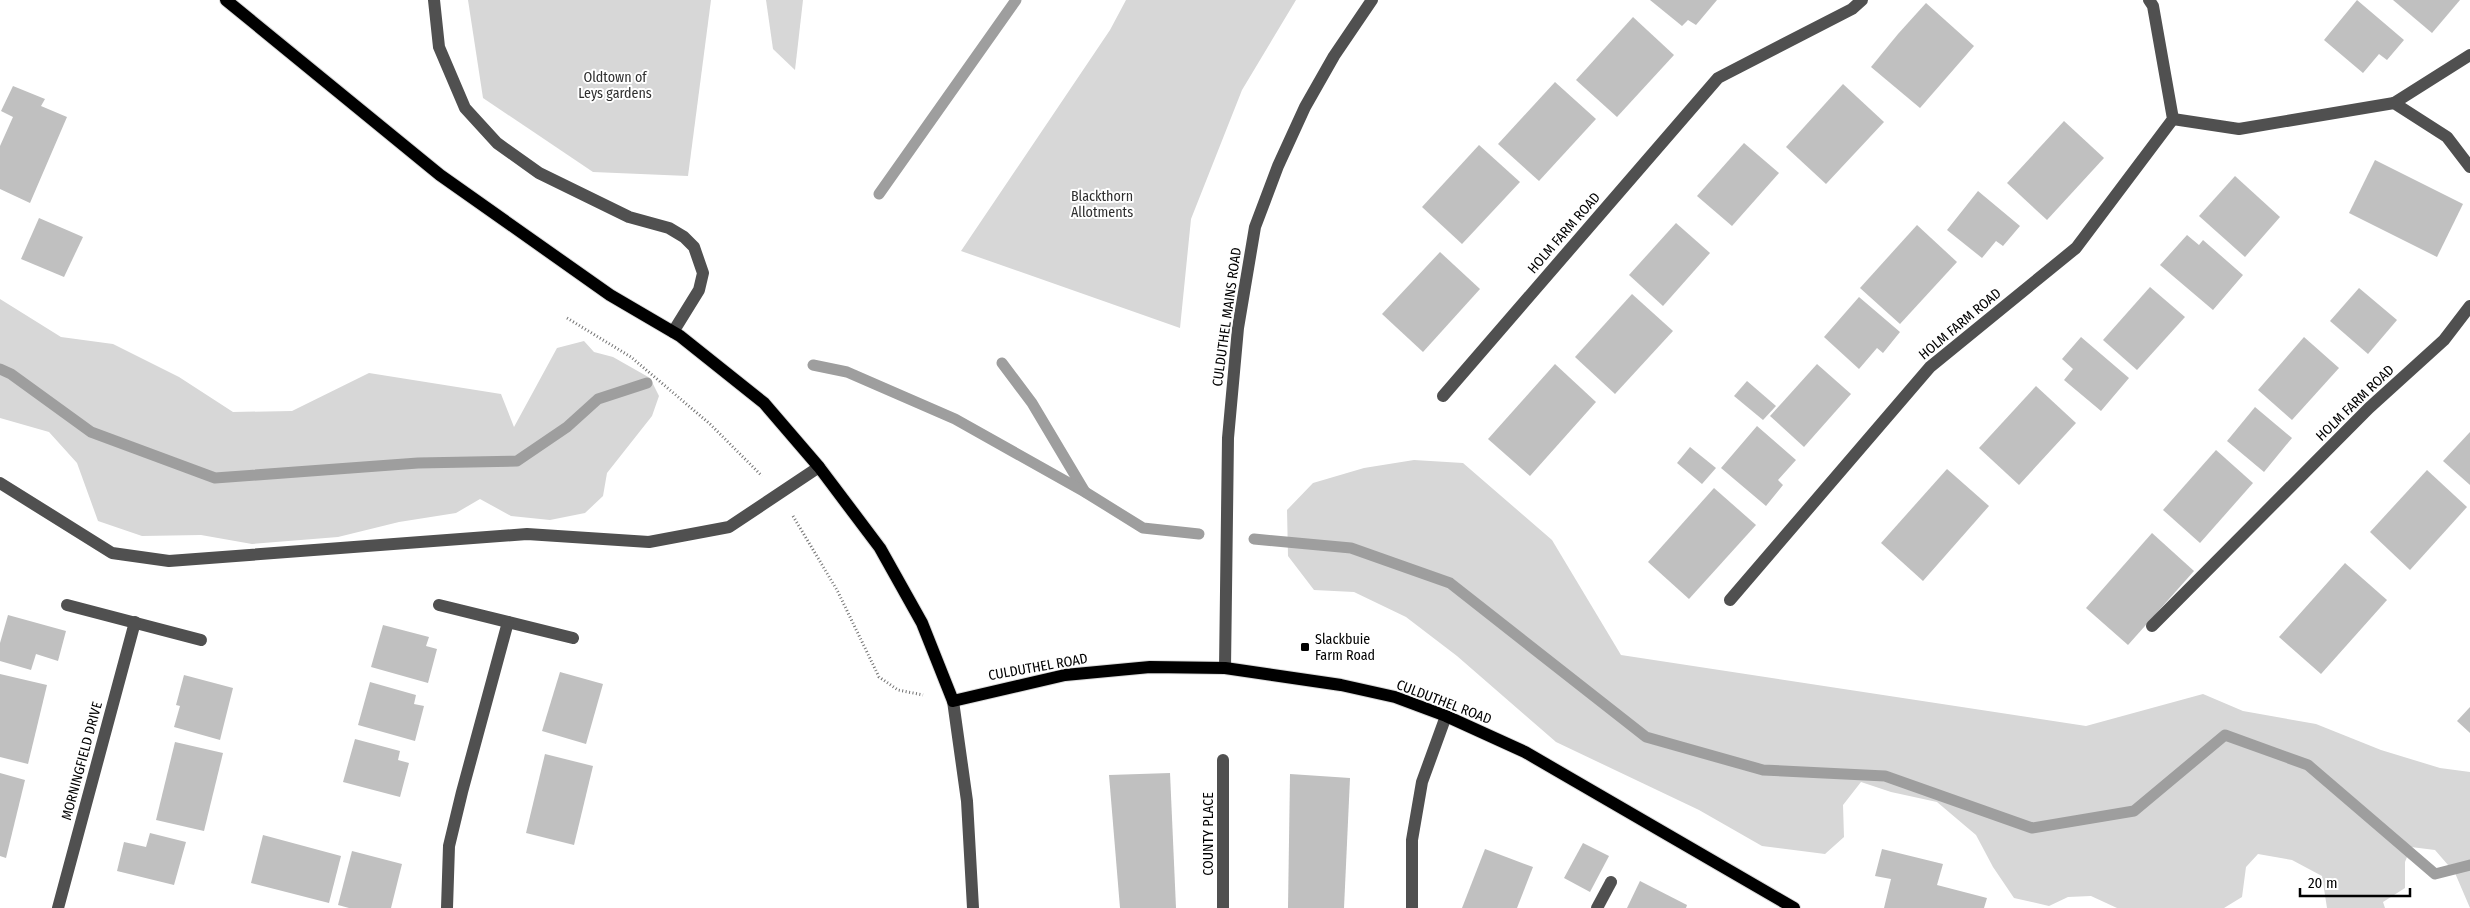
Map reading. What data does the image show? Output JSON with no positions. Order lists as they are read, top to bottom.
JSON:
{
  "streets": {
    "main road": ["CULDUTHEL ROAD"],
    "street": [
      "HOLM FARM ROAD",
      "CULDUTHEL MAINS ROAD",
      "MORNINGFIELD DRIVE",
      "COUNTY PLACE"
    ]
  },
  "crossings": [
    ["CULDUTHEL MAINS ROAD", "CULDUTHEL ROAD"]
  ],
  "parks": ["Oldtown of Leys gardens", "Blackthorn Allotments"],
  "places": {
    "transit": ["Slackbuie Farm Road"]
  },
  "scale_bar": "20 m"
}
